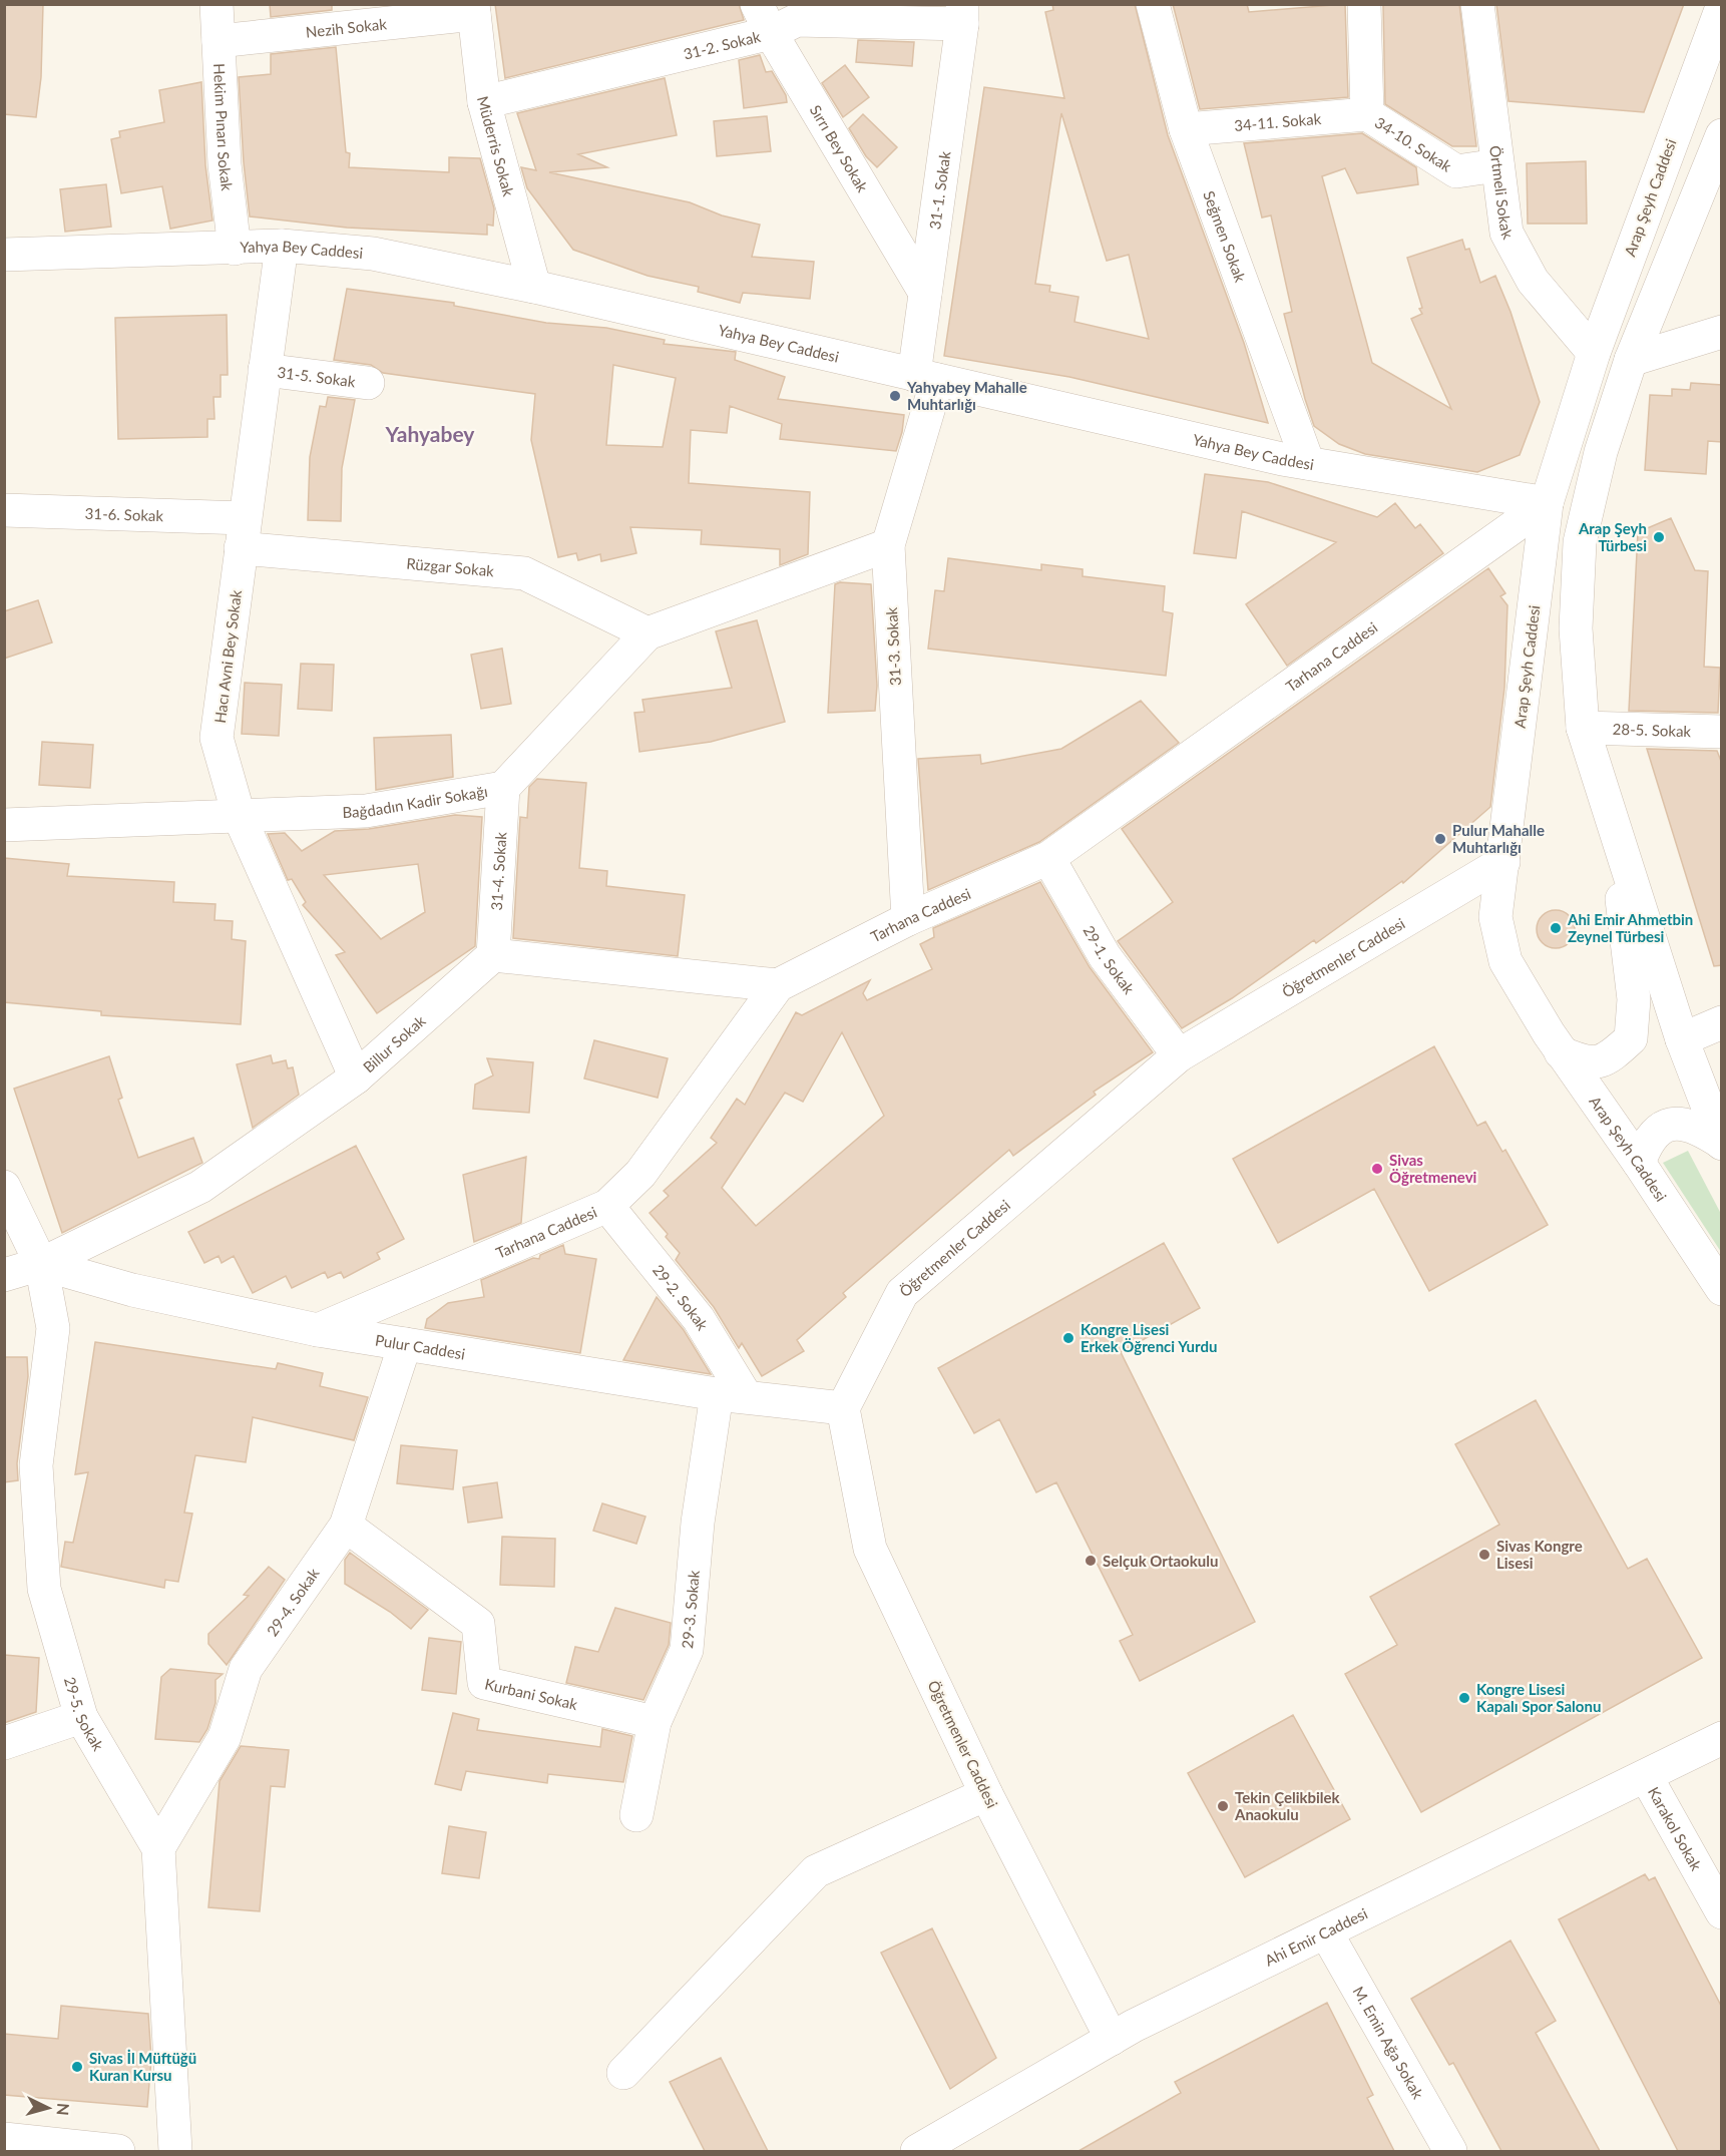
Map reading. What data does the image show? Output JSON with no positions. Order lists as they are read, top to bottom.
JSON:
{
  "streets": {
    "street": [
      "Nezih Sokak",
      "31-2. Sokak",
      "34-11. Sokak",
      "Hekim Pınarı Sokak",
      "34-10. Sokak",
      "Müderris Sokak",
      "Sırrı Bey Sokak",
      "31-1. Sokak",
      "Örtmeli Sokak",
      "Arap Şeyh Caddesi",
      "Seğmen Sokak",
      "Yahya Bey Caddesi",
      "31-5. Sokak",
      "31-6. Sokak",
      "Rüzgar Sokak",
      "31-3. Sokak",
      "Hacı Avni Bey Sokak",
      "Tarhana Caddesi",
      "28-5. Sokak",
      "Bağdadın Kadir Sokağı",
      "31-4. Sokak",
      "Öğretmenler Caddesi",
      "29-1. Sokak",
      "Billur Sokak",
      "29-2. Sokak",
      "Pulur Caddesi",
      "29-4. Sokak",
      "29-3. Sokak",
      "Kurbani Sokak",
      "29-5. Sokak",
      "Karakol Sokak",
      "Ahi Emir Caddesi",
      "M. Emin Ağa Sokak"
    ]
  },
  "crossings": [
    ["Nezih Sokak", "Hekim Pınarı Sokak"],
    ["Nezih Sokak", "Müderris Sokak"],
    ["31-2. Sokak", "Müderris Sokak"],
    ["31-2. Sokak", "Sırrı Bey Sokak"],
    ["31-2. Sokak", "31-1. Sokak"],
    ["34-11. Sokak", "34-10. Sokak"],
    ["34-11. Sokak", "Seğmen Sokak"],
    ["Hekim Pınarı Sokak", "Yahya Bey Caddesi"],
    ["34-10. Sokak", "Örtmeli Sokak"],
    ["Müderris Sokak", "Yahya Bey Caddesi"],
    ["Sırrı Bey Sokak", "31-1. Sokak"],
    ["31-1. Sokak", "Yahya Bey Caddesi"],
    ["31-1. Sokak", "31-3. Sokak"],
    ["Örtmeli Sokak", "Arap Şeyh Caddesi"],
    ["Arap Şeyh Caddesi", "Yahya Bey Caddesi"],
    ["Arap Şeyh Caddesi", "Tarhana Caddesi"],
    ["Arap Şeyh Caddesi", "Öğretmenler Caddesi"],
    ["Seğmen Sokak", "Yahya Bey Caddesi"],
    ["Yahya Bey Caddesi", "31-3. Sokak"],
    ["Yahya Bey Caddesi", "Hacı Avni Bey Sokak"],
    ["Yahya Bey Caddesi", "Tarhana Caddesi"],
    ["31-5. Sokak", "Hacı Avni Bey Sokak"],
    ["31-6. Sokak", "Rüzgar Sokak"],
    ["31-6. Sokak", "Hacı Avni Bey Sokak"],
    ["Rüzgar Sokak", "Hacı Avni Bey Sokak"],
    ["Rüzgar Sokak", "Bağdadın Kadir Sokağı"],
    ["31-3. Sokak", "Tarhana Caddesi"],
    ["31-3. Sokak", "Bağdadın Kadir Sokağı"],
    ["Hacı Avni Bey Sokak", "Bağdadın Kadir Sokağı"],
    ["Hacı Avni Bey Sokak", "Billur Sokak"],
    ["Tarhana Caddesi", "29-1. Sokak"],
    ["Tarhana Caddesi", "29-2. Sokak"],
    ["Tarhana Caddesi", "Pulur Caddesi"],
    ["Bağdadın Kadir Sokağı", "31-4. Sokak"],
    ["31-4. Sokak", "Billur Sokak"],
    ["Öğretmenler Caddesi", "29-1. Sokak"],
    ["Öğretmenler Caddesi", "Pulur Caddesi"],
    ["Öğretmenler Caddesi", "Ahi Emir Caddesi"],
    ["Billur Sokak", "Pulur Caddesi"],
    ["Billur Sokak", "29-5. Sokak"],
    ["29-2. Sokak", "Pulur Caddesi"],
    ["29-2. Sokak", "29-3. Sokak"],
    ["Pulur Caddesi", "29-4. Sokak"],
    ["Pulur Caddesi", "29-3. Sokak"],
    ["Pulur Caddesi", "29-5. Sokak"],
    ["29-4. Sokak", "Kurbani Sokak"],
    ["29-4. Sokak", "29-5. Sokak"],
    ["29-3. Sokak", "Kurbani Sokak"],
    ["Karakol Sokak", "Ahi Emir Caddesi"],
    ["Ahi Emir Caddesi", "M. Emin Ağa Sokak"]
  ],
  "districts": ["Yahyabey"],
  "places": [
    "Yahyabey Mahalle Muhtarlığı",
    "Arap Şeyh Türbesi",
    "Pulur Mahalle Muhtarlığı",
    "Ahi Emir Ahmetbin Zeynel Türbesi",
    "Sivas Öğretmenevi",
    "Kongre Lisesi Erkek Öğrenci Yurdu",
    "Sivas Kongre Lisesi",
    "Selçuk Ortaokulu",
    "Kongre Lisesi Kapalı Spor Salonu",
    "Tekin Çelikbilek Anaokulu",
    "Sivas İl Müftüğü Kuran Kursu"
  ],
  "north": "right"
}
